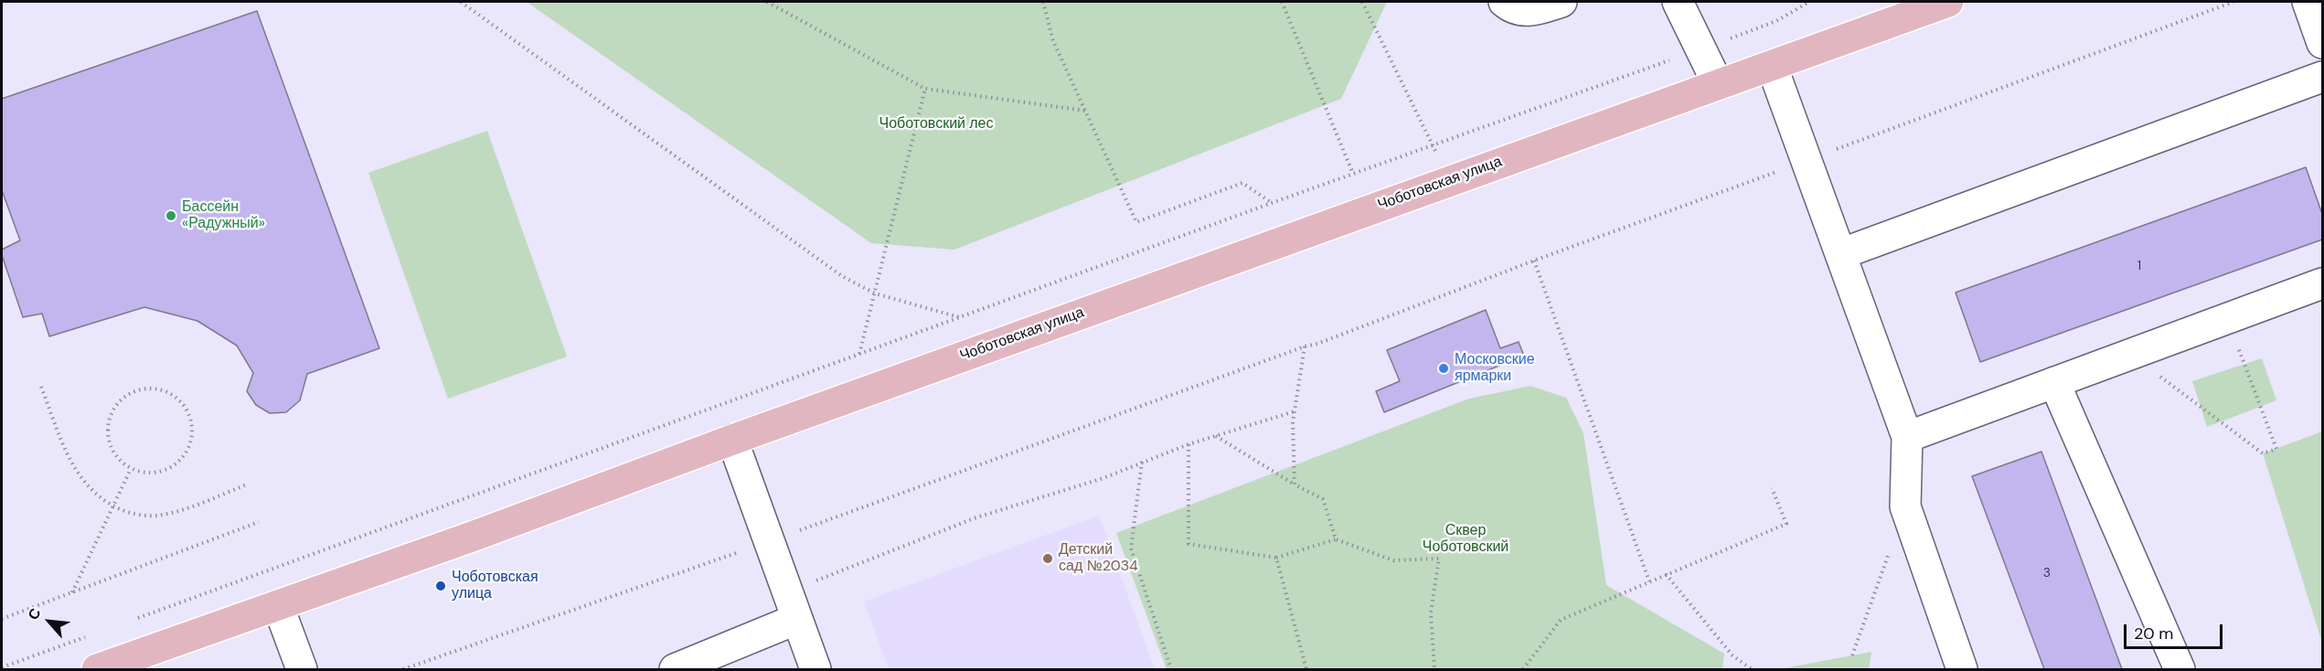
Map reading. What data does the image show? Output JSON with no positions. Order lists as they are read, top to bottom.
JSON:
{
  "streets": {
    "main road": ["Чоботовская улица"]
  },
  "parks": ["Чоботовский лес", "Сквер Чоботовский"],
  "places": [
    "Бассейн «Радужный»",
    "Московские ярмарки",
    "Детский сад №2034",
    "Чоботовская улица"
  ],
  "house_numbers": ["1", "3"],
  "scale_bar": "20 m",
  "north": "top left"
}
